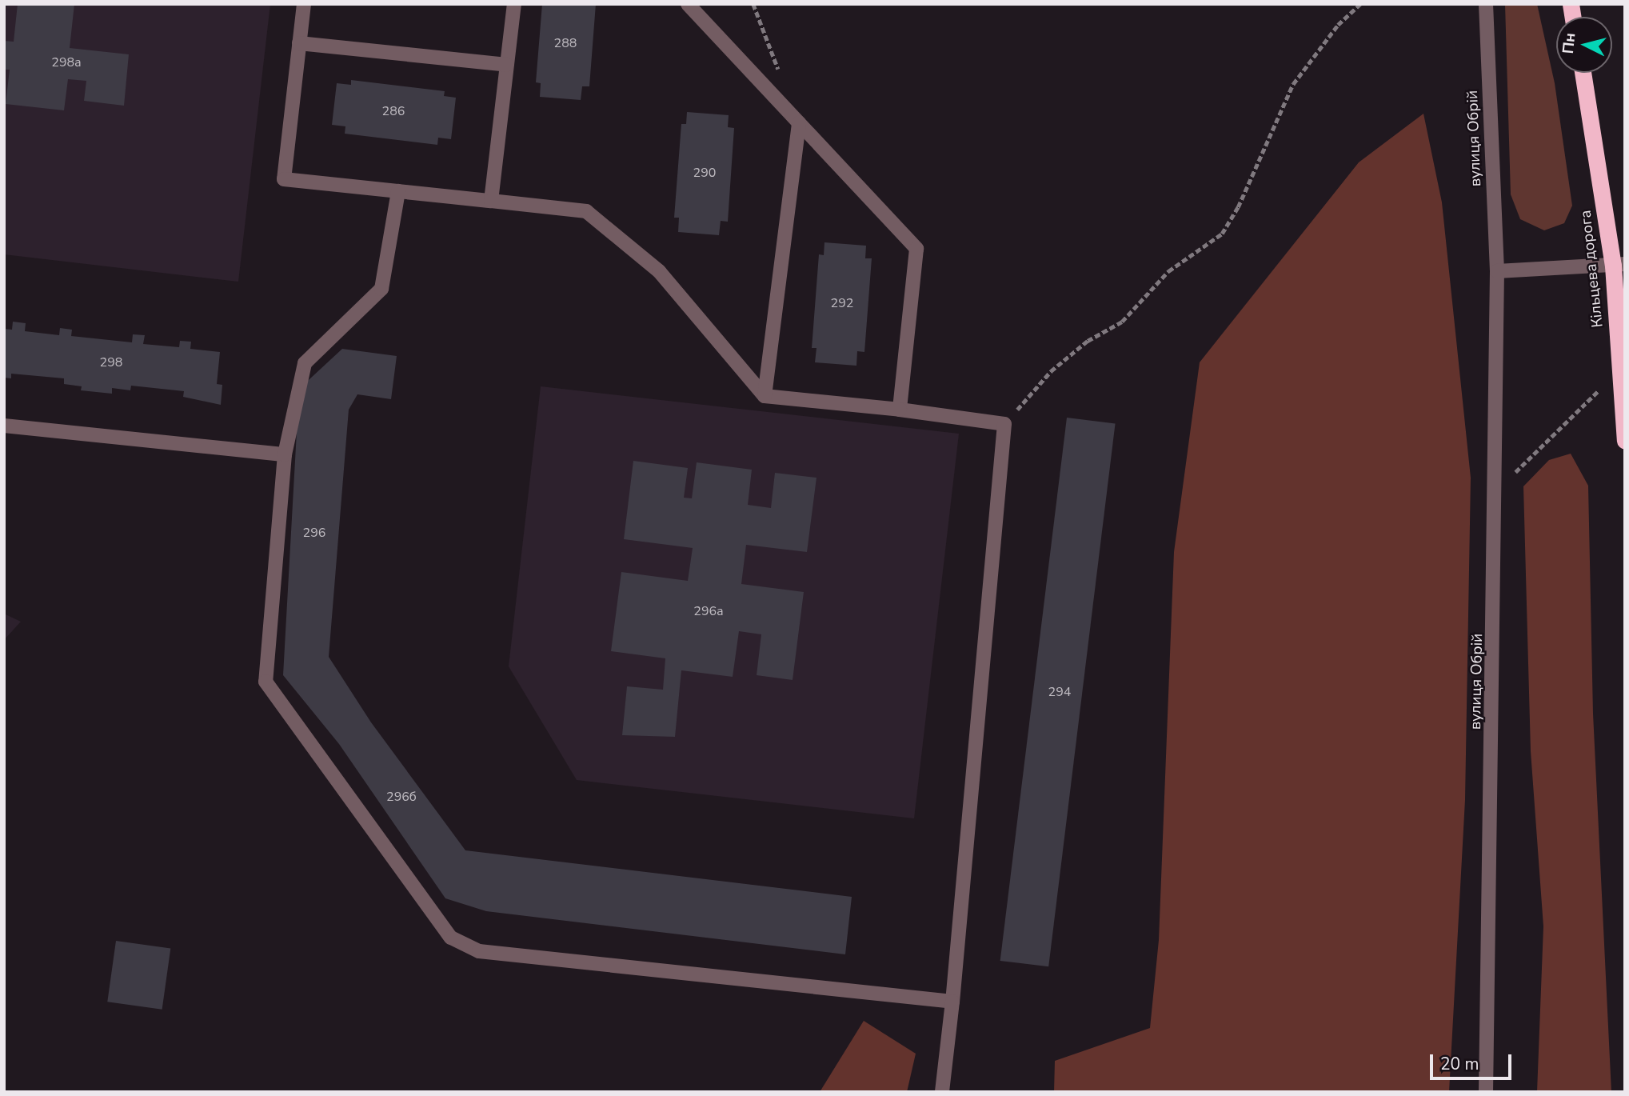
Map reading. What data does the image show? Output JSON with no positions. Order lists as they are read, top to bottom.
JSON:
{
  "streets": {
    "highway": ["Кільцева дорога"],
    "street": ["вулиця Обрій"]
  },
  "house_numbers": [
    "288",
    "298а",
    "286",
    "290",
    "292",
    "298",
    "296",
    "296а",
    "294",
    "296б"
  ],
  "scale_bar": "20 m",
  "north": "left"
}
